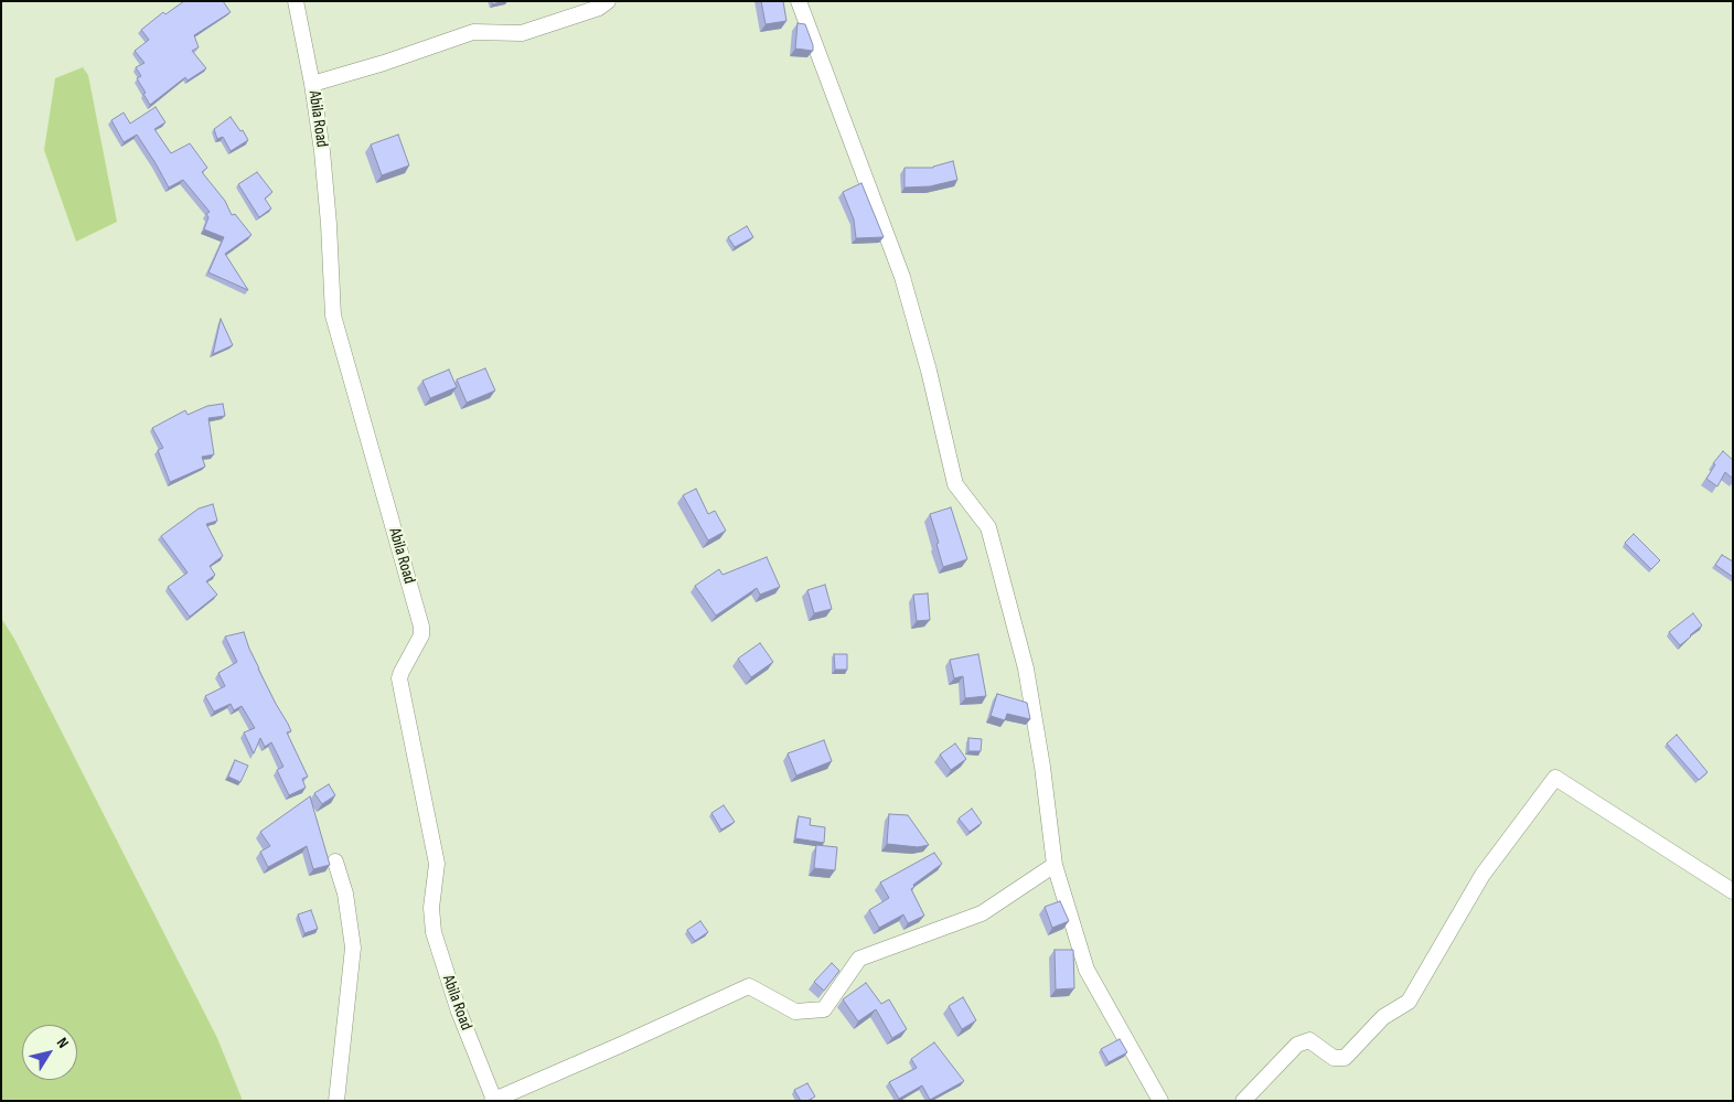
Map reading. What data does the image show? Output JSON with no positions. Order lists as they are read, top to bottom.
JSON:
{
  "streets": {
    "street": ["Abila Road"]
  },
  "north": "top right"
}
